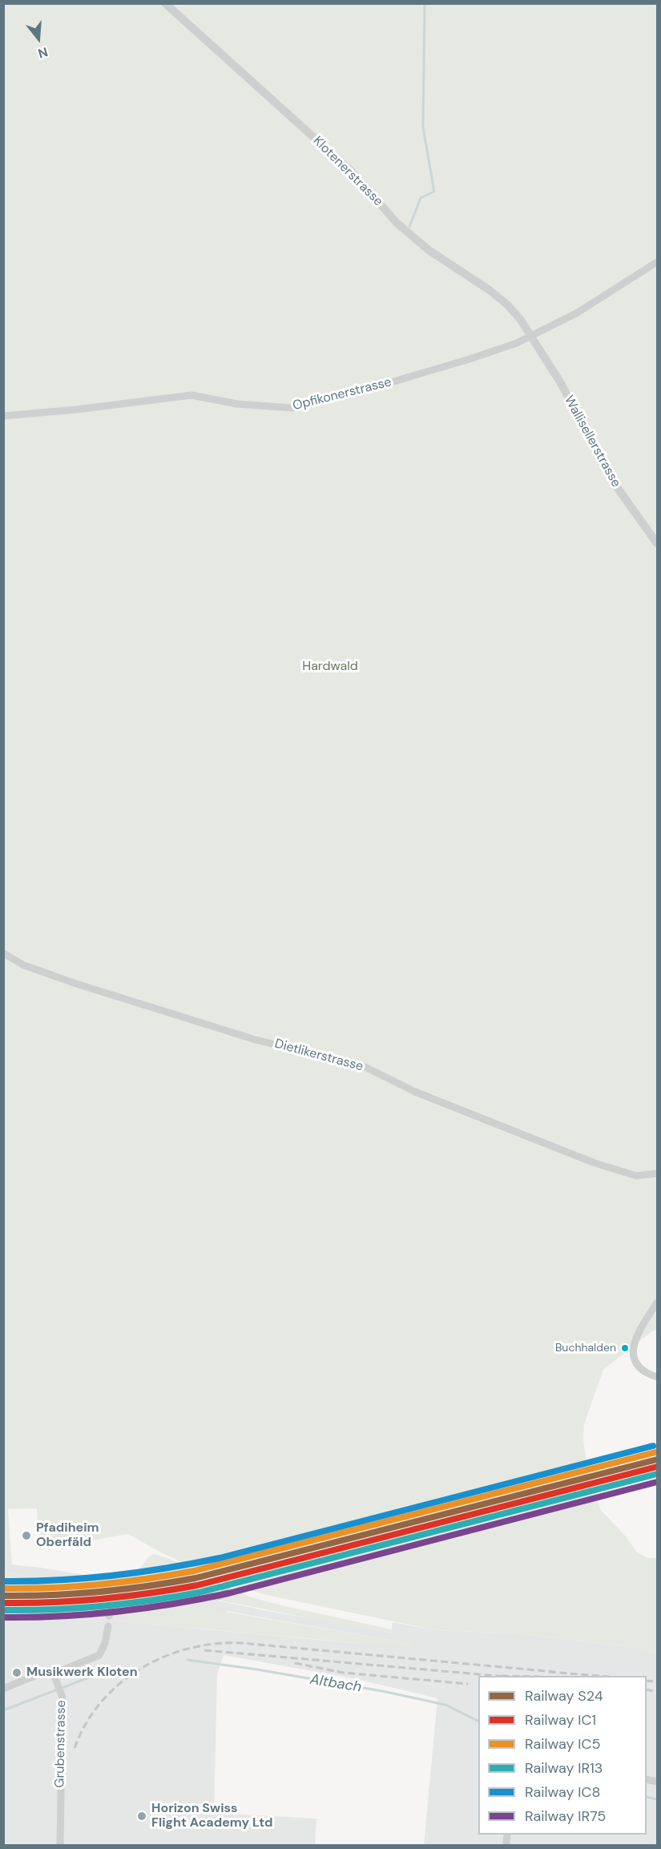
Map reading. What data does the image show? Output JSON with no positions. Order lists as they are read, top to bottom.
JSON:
{
  "streets": {
    "street": [
      "Klotenerstrasse",
      "Opfikonerstrasse",
      "Wallisellerstrasse",
      "Dietlikerstrasse",
      "Grubenstrasse"
    ]
  },
  "crossings": [
    ["Klotenerstrasse", "Opfikonerstrasse"],
    ["Klotenerstrasse", "Wallisellerstrasse"],
    ["Opfikonerstrasse", "Wallisellerstrasse"]
  ],
  "water": ["Altbach"],
  "parks": ["Hardwald"],
  "places": [
    "Buchhalden",
    "Pfadiheim Oberfäld",
    "Musikwerk Kloten",
    "Horizon Swiss Flight Academy Ltd"
  ],
  "lines": [
    "rail line IC8",
    "rail line IC5",
    "rail line S24",
    "rail line IC1",
    "rail line IR13",
    "rail line IR75"
  ],
  "legend": [
    "Railway S24",
    "Railway IC1",
    "Railway IC5",
    "Railway IR13",
    "Railway IC8",
    "Railway IR75"
  ],
  "north": "bottom"
}
